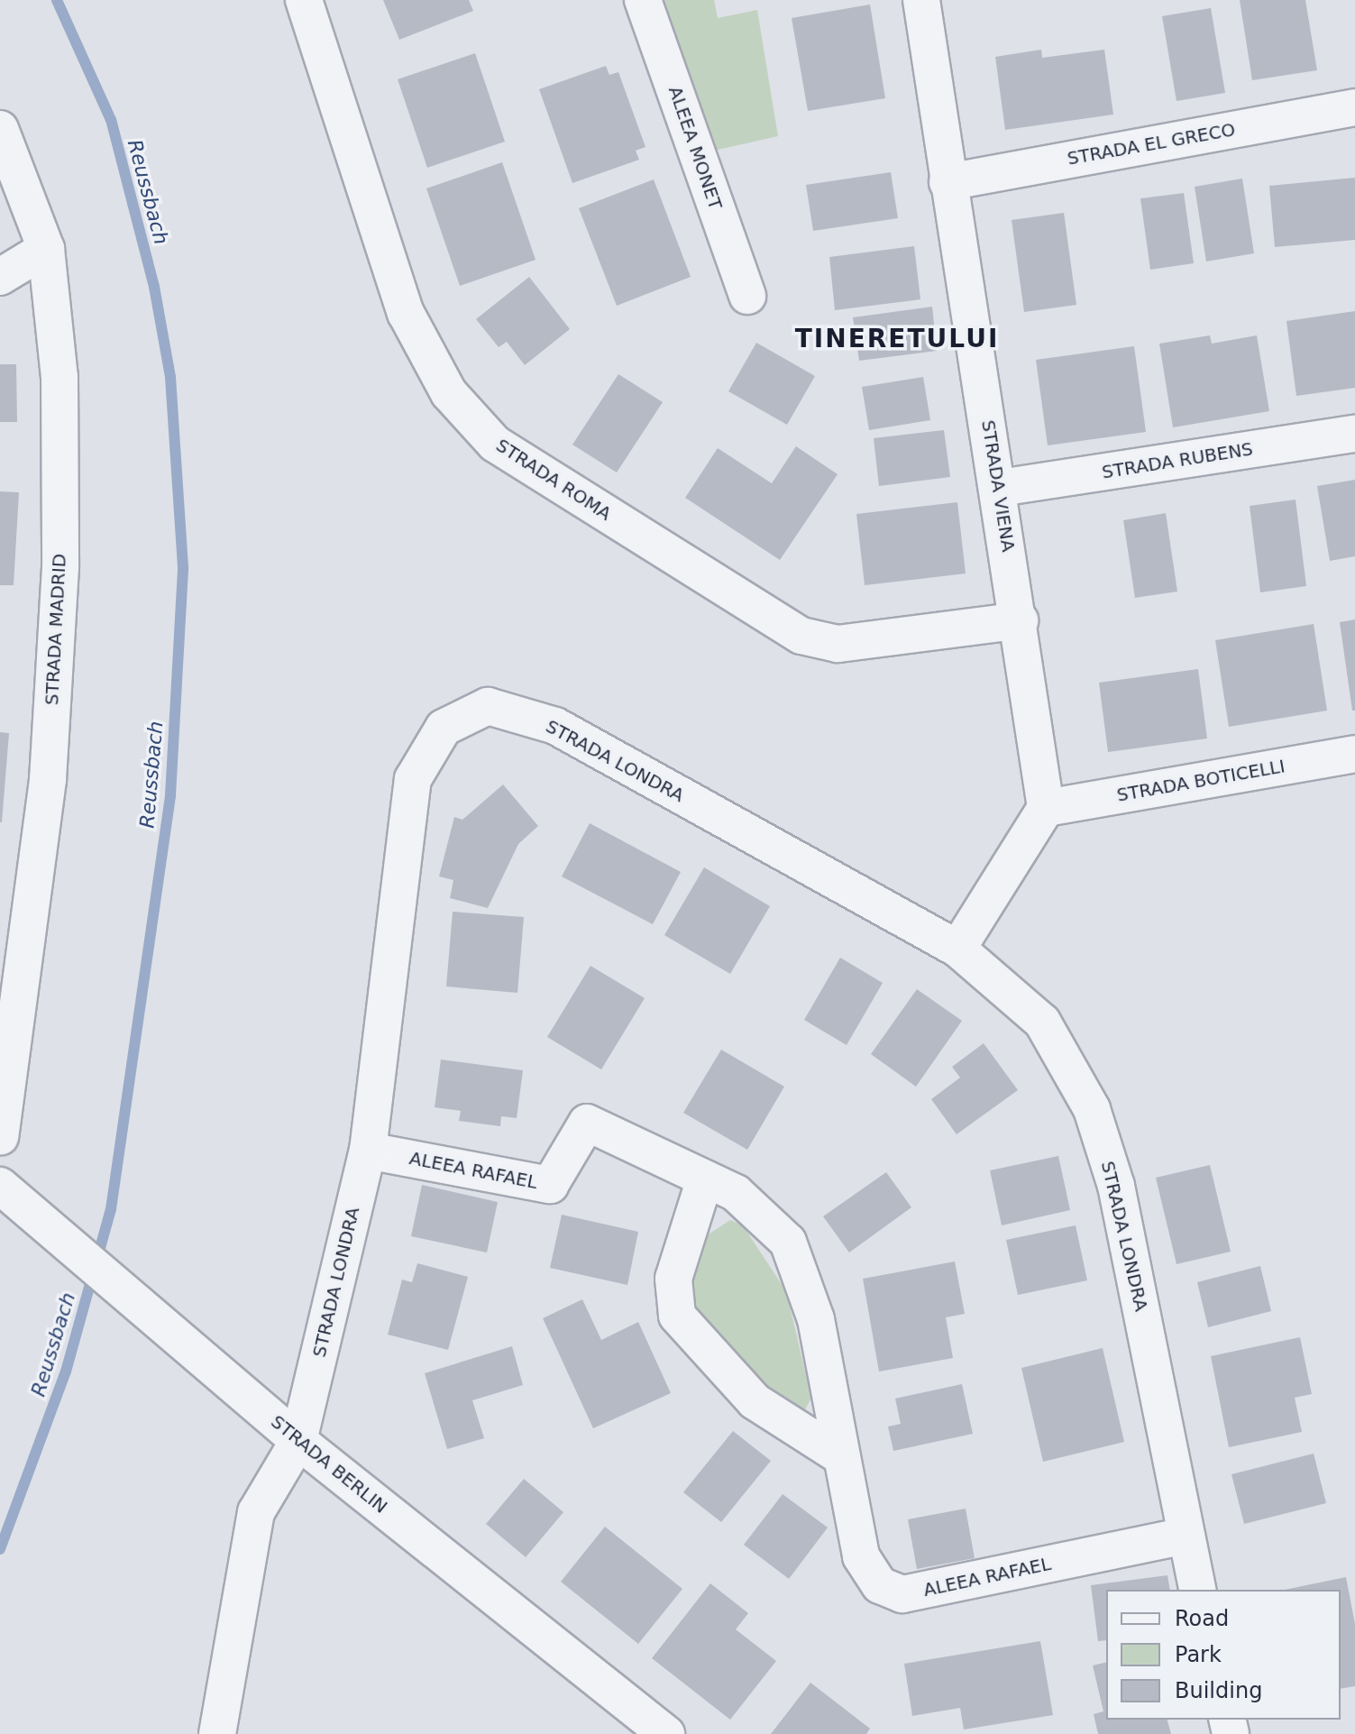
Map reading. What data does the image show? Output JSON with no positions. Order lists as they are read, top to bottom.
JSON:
{
  "streets": {
    "street": [
      "STRADA EL GRECO",
      "ALEEA MONET",
      "STRADA RUBENS",
      "STRADA ROMA",
      "STRADA VIENA",
      "STRADA MADRID",
      "STRADA LONDRA",
      "STRADA BOTICELLI",
      "ALEEA RAFAEL",
      "STRADA BERLIN"
    ]
  },
  "crossings": [
    ["STRADA EL GRECO", "STRADA VIENA"],
    ["STRADA RUBENS", "STRADA VIENA"],
    ["STRADA ROMA", "STRADA VIENA"],
    ["STRADA VIENA", "STRADA BOTICELLI"],
    ["STRADA LONDRA", "ALEEA RAFAEL"],
    ["STRADA LONDRA", "STRADA BERLIN"]
  ],
  "districts": ["TINERETULUI"],
  "water": ["Reussbach"],
  "legend": ["Road", "Park", "Building"]
}
